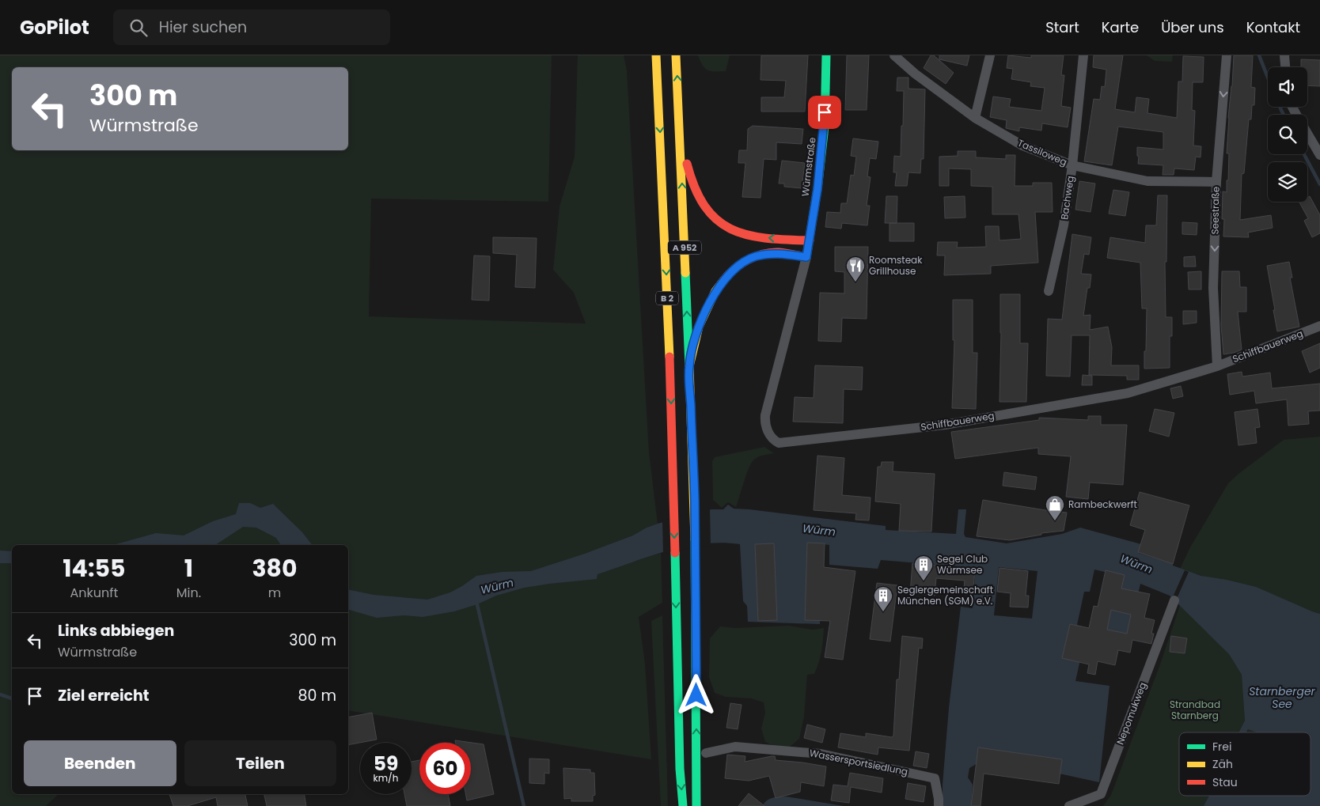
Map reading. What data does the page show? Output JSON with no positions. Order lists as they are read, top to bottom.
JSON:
{
  "streets": {
    "main road": ["Würmstraße", "A 952", "B 2"],
    "street": [
      "Tassiloweg",
      "Bachweg",
      "Seestraße",
      "Schiffbauerweg",
      "Nepomukweg",
      "Wassersportsiedlung"
    ]
  },
  "crossings": [
    ["Tassiloweg", "Bachweg"],
    ["Tassiloweg", "Seestraße"],
    ["Würmstraße", "Schiffbauerweg"],
    ["Seestraße", "Schiffbauerweg"]
  ],
  "one_way": ["Seestraße"],
  "water": ["Würm", "Starnberger See"],
  "parks": ["Strandbad Starnberg"],
  "places": {
    "restaurant": ["Roomsteak Grillhouse"],
    "shop": ["Rambeckwerft"],
    "building": ["Segel Club Würmsee", "Seglergemeinschaft München (SGM) e.V."]
  },
  "legend": ["Frei", "Zäh", "Stau"],
  "page": {
    "header": "GoPilot",
    "search": "Hier suchen",
    "nav": [
      "Start",
      "Karte",
      "Über uns",
      "Kontakt"
    ],
    "turn": ["300 m", "Würmstraße"],
    "eta": [
      "14:55",
      "Ankunft",
      "1",
      "Min.",
      "380",
      "m"
    ],
    "list": [
      {
        "name": "Links abbiegen",
        "note": "Würmstraße",
        "value": "300 m"
      },
      {
        "name": "Ziel erreicht",
        "value": "80 m"
      }
    ],
    "buttons": ["Beenden", "Teilen"],
    "speed": "59 km/h",
    "limit": "60"
  }
}
